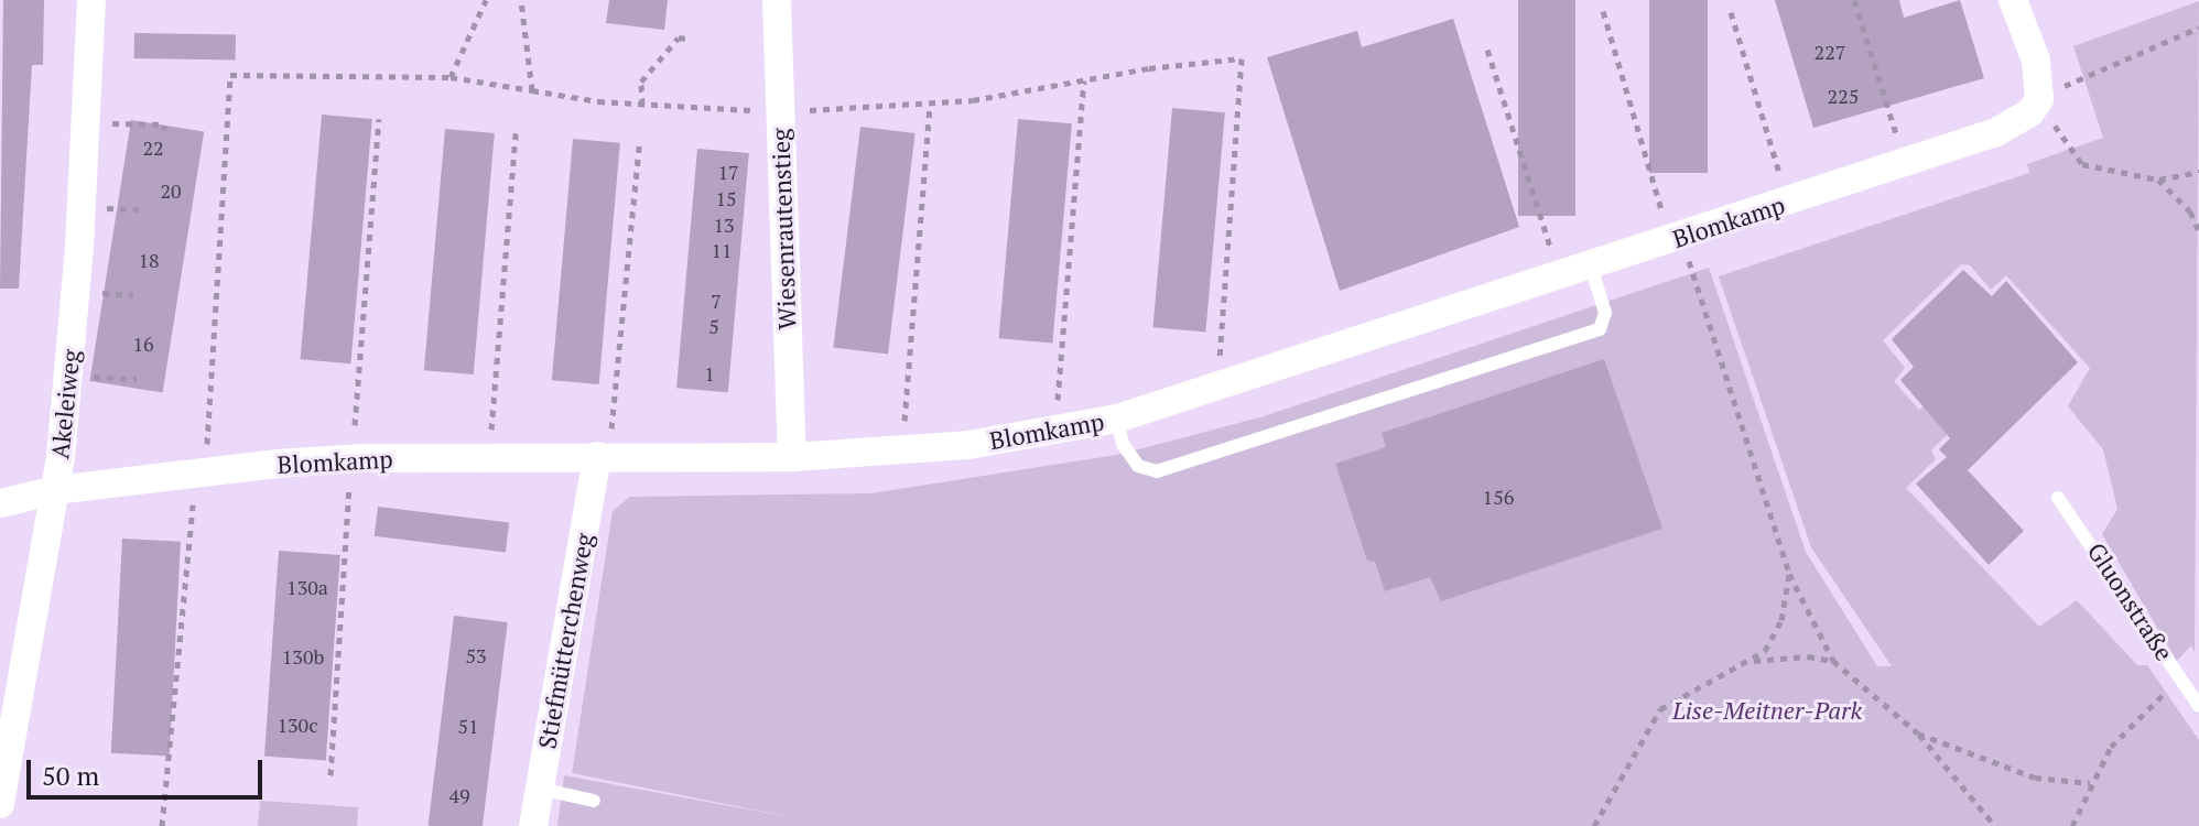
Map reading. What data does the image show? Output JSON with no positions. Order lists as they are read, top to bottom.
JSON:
{
  "streets": {
    "street": [
      "Blomkamp",
      "Wiesenrautenstieg",
      "Akeleiweg",
      "Stiefmütterchenweg"
    ],
    "lane": ["Gluonstraße"]
  },
  "crossings": [
    ["Blomkamp", "Wiesenrautenstieg"],
    ["Blomkamp", "Akeleiweg"],
    ["Blomkamp", "Stiefmütterchenweg"]
  ],
  "parks": ["Lise-Meitner-Park"],
  "house_numbers": [
    "227",
    "225",
    "22",
    "17",
    "20",
    "15",
    "13",
    "11",
    "18",
    "7",
    "5",
    "16",
    "1",
    "156",
    "130a",
    "53",
    "130b",
    "130c",
    "51",
    "49"
  ],
  "scale_bar": "50 m"
}
